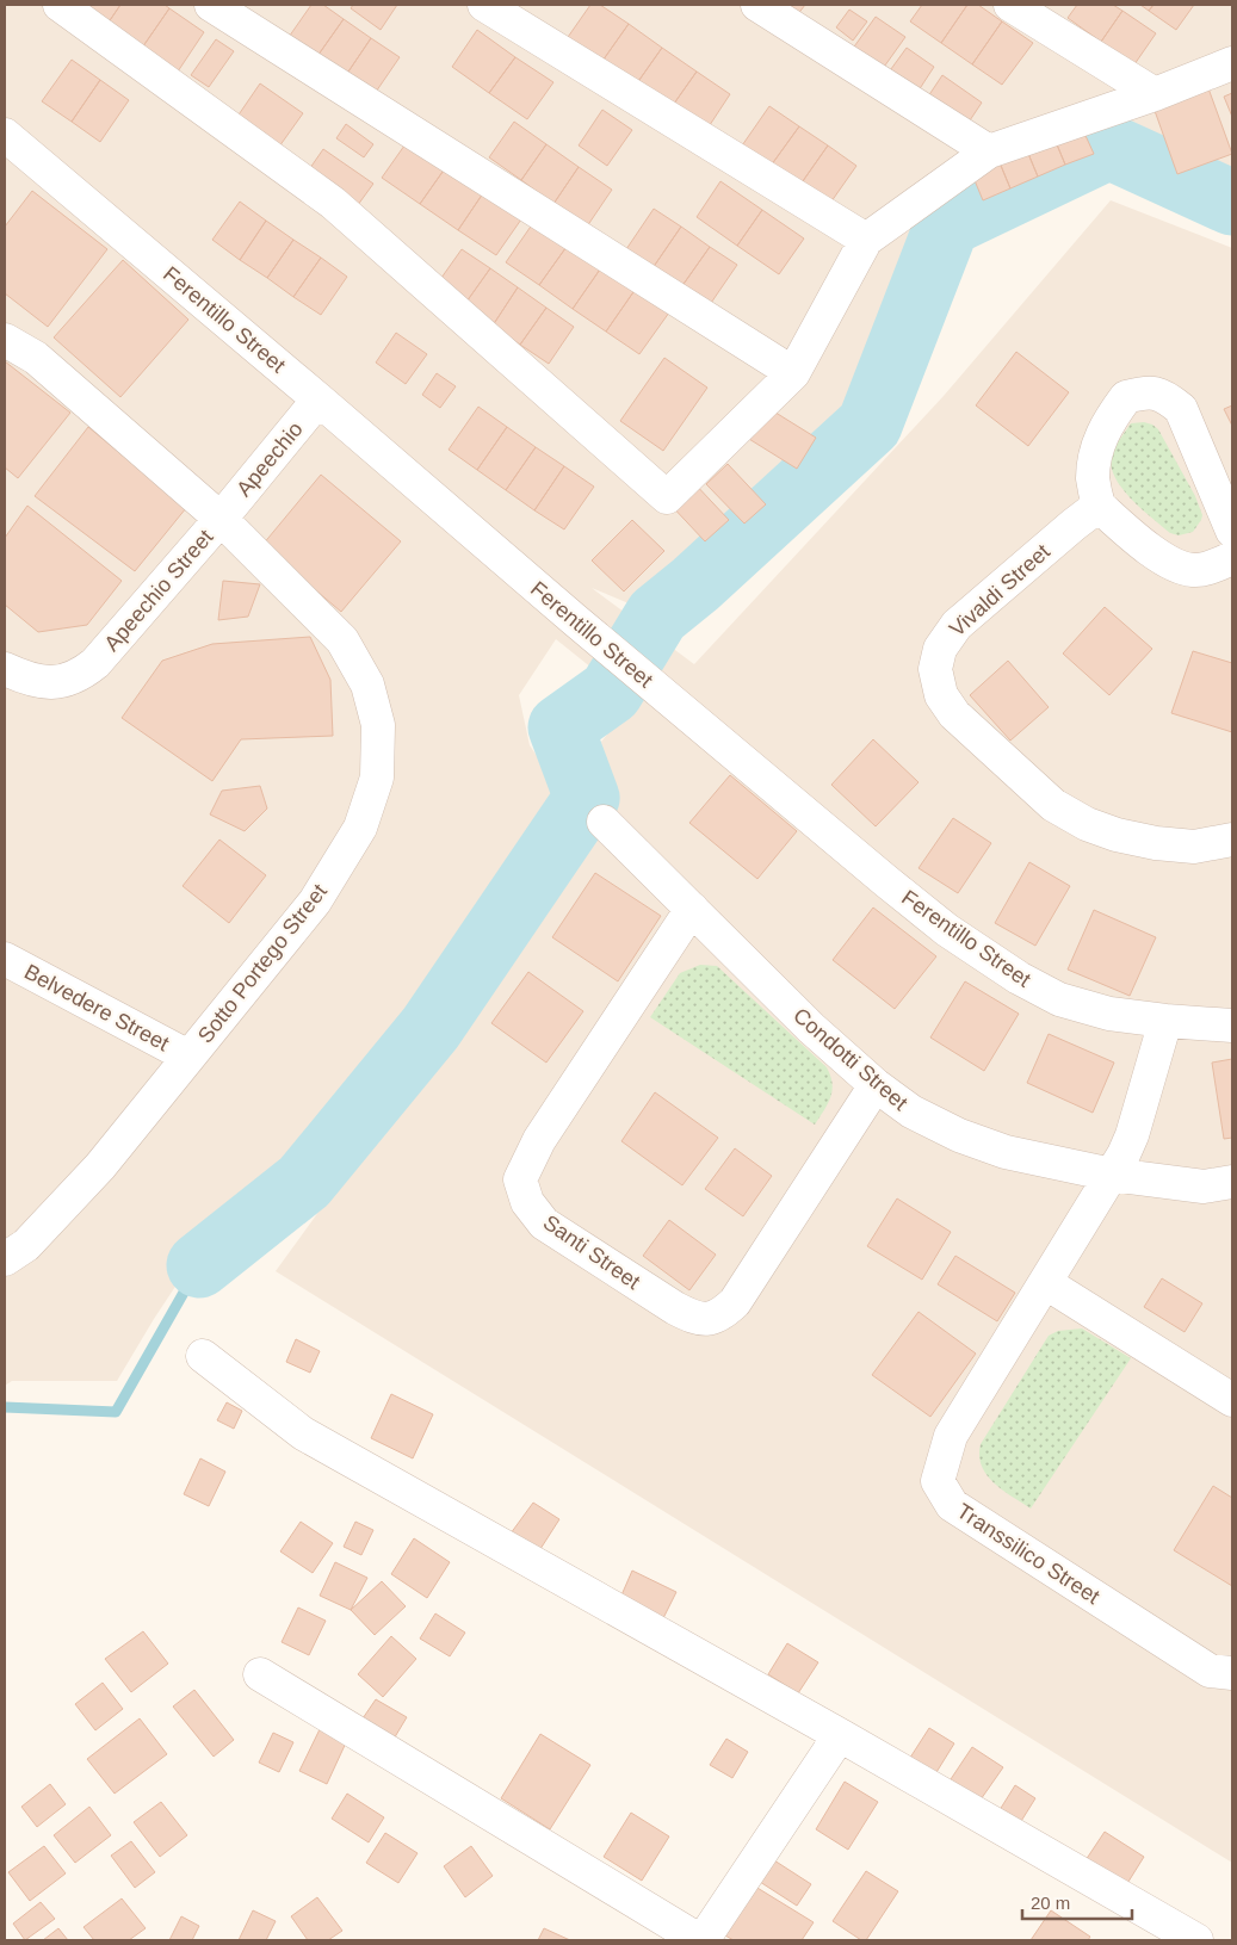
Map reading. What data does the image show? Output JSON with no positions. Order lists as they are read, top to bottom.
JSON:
{
  "streets": {
    "street": [
      "Ferentillo Street",
      "Apeechio",
      "Apeechio Street",
      "Vivaldi Street",
      "Sotto Portego Street",
      "Belvedere Street",
      "Condotti Street",
      "Santi Street",
      "Transsilico Street"
    ]
  },
  "crossings": [
    ["Ferentillo Street", "Apeechio"],
    ["Ferentillo Street", "Transsilico Street"],
    ["Apeechio", "Apeechio Street"],
    ["Apeechio", "Sotto Portego Street"],
    ["Apeechio Street", "Sotto Portego Street"],
    ["Sotto Portego Street", "Belvedere Street"],
    ["Condotti Street", "Santi Street"],
    ["Condotti Street", "Transsilico Street"]
  ],
  "scale_bar": "20 m"
}
